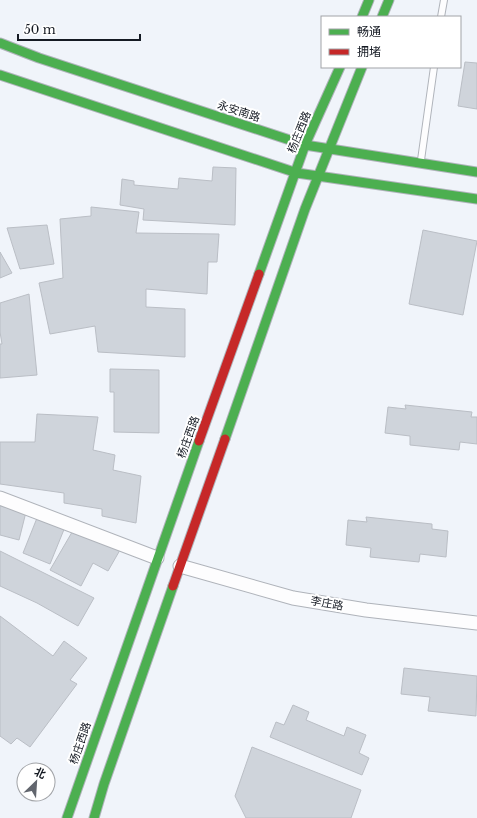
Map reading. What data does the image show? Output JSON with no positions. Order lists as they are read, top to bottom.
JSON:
{
  "streets": {
    "street": ["永安南路", "杨庄西路", "李庄路"]
  },
  "crossings": [
    ["永安南路", "杨庄西路"]
  ],
  "legend": ["畅通", "拥堵"],
  "scale_bar": "50 m",
  "north": "top right"
}
